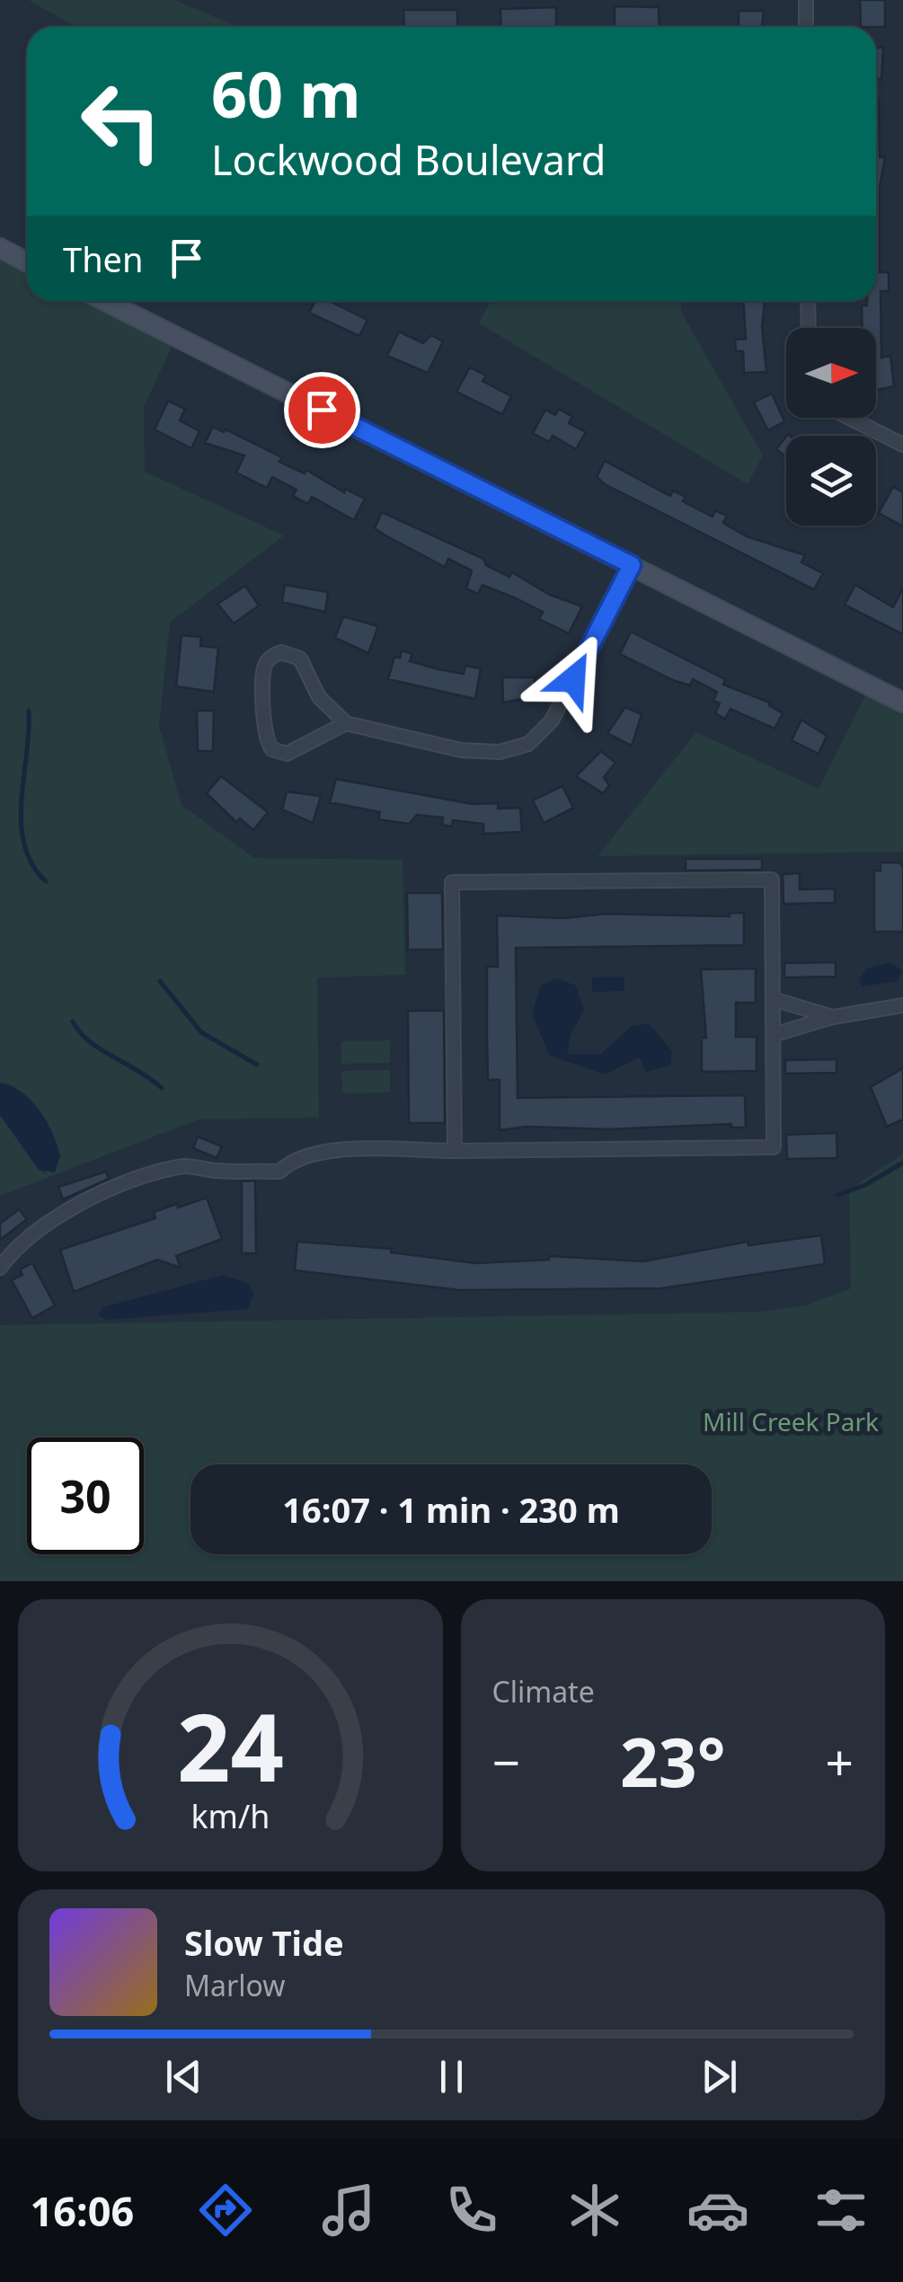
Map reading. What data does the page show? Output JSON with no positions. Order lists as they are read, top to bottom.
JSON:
{
  "parks": ["Mill Creek Park"],
  "north": "right",
  "page": {
    "turn": ["60 m", "Lockwood Boulevard"],
    "then": "Then",
    "limit": "30",
    "trip": "16:07 · 1 min · 230 m",
    "tile": "Climate",
    "heat": ["−", "23°", "+"],
    "song": ["Slow Tide", "Marlow"],
    "tabs": "16:06",
    "gauge": ["24", "km/h"]
  }
}
